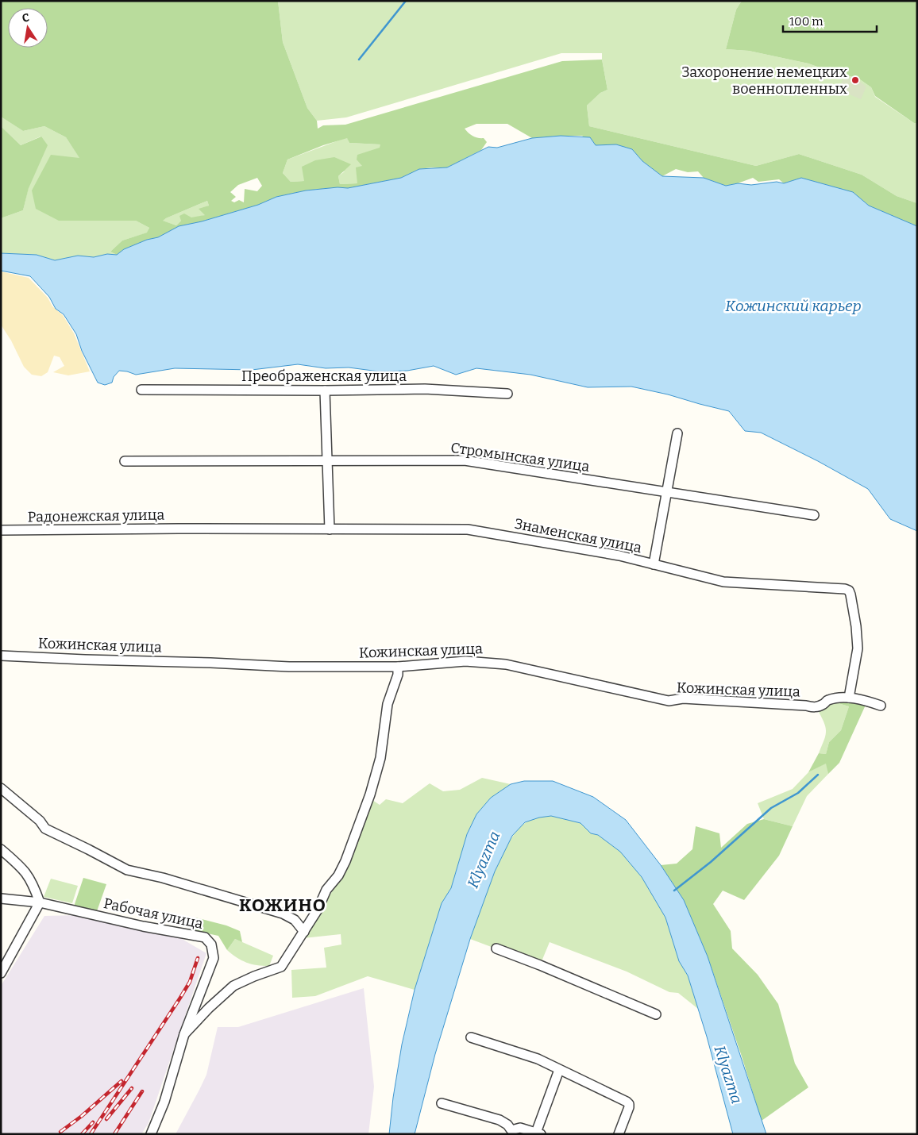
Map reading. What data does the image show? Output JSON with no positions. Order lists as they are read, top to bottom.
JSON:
{
  "streets": {
    "street": [
      "Преображенская улица",
      "Стромынская улица",
      "Радонежская улица",
      "Знаменская улица",
      "Кожинская улица",
      "Рабочая улица"
    ]
  },
  "crossings": [
    ["Радонежская улица", "Знаменская улица"],
    ["Знаменская улица", "Кожинская улица"]
  ],
  "districts": ["КОЖИНО"],
  "water": ["Кожинский карьер", "Klyazma"],
  "places": ["Захоронение немецких военнопленных"],
  "scale_bar": "100 m",
  "north": "top"
}
